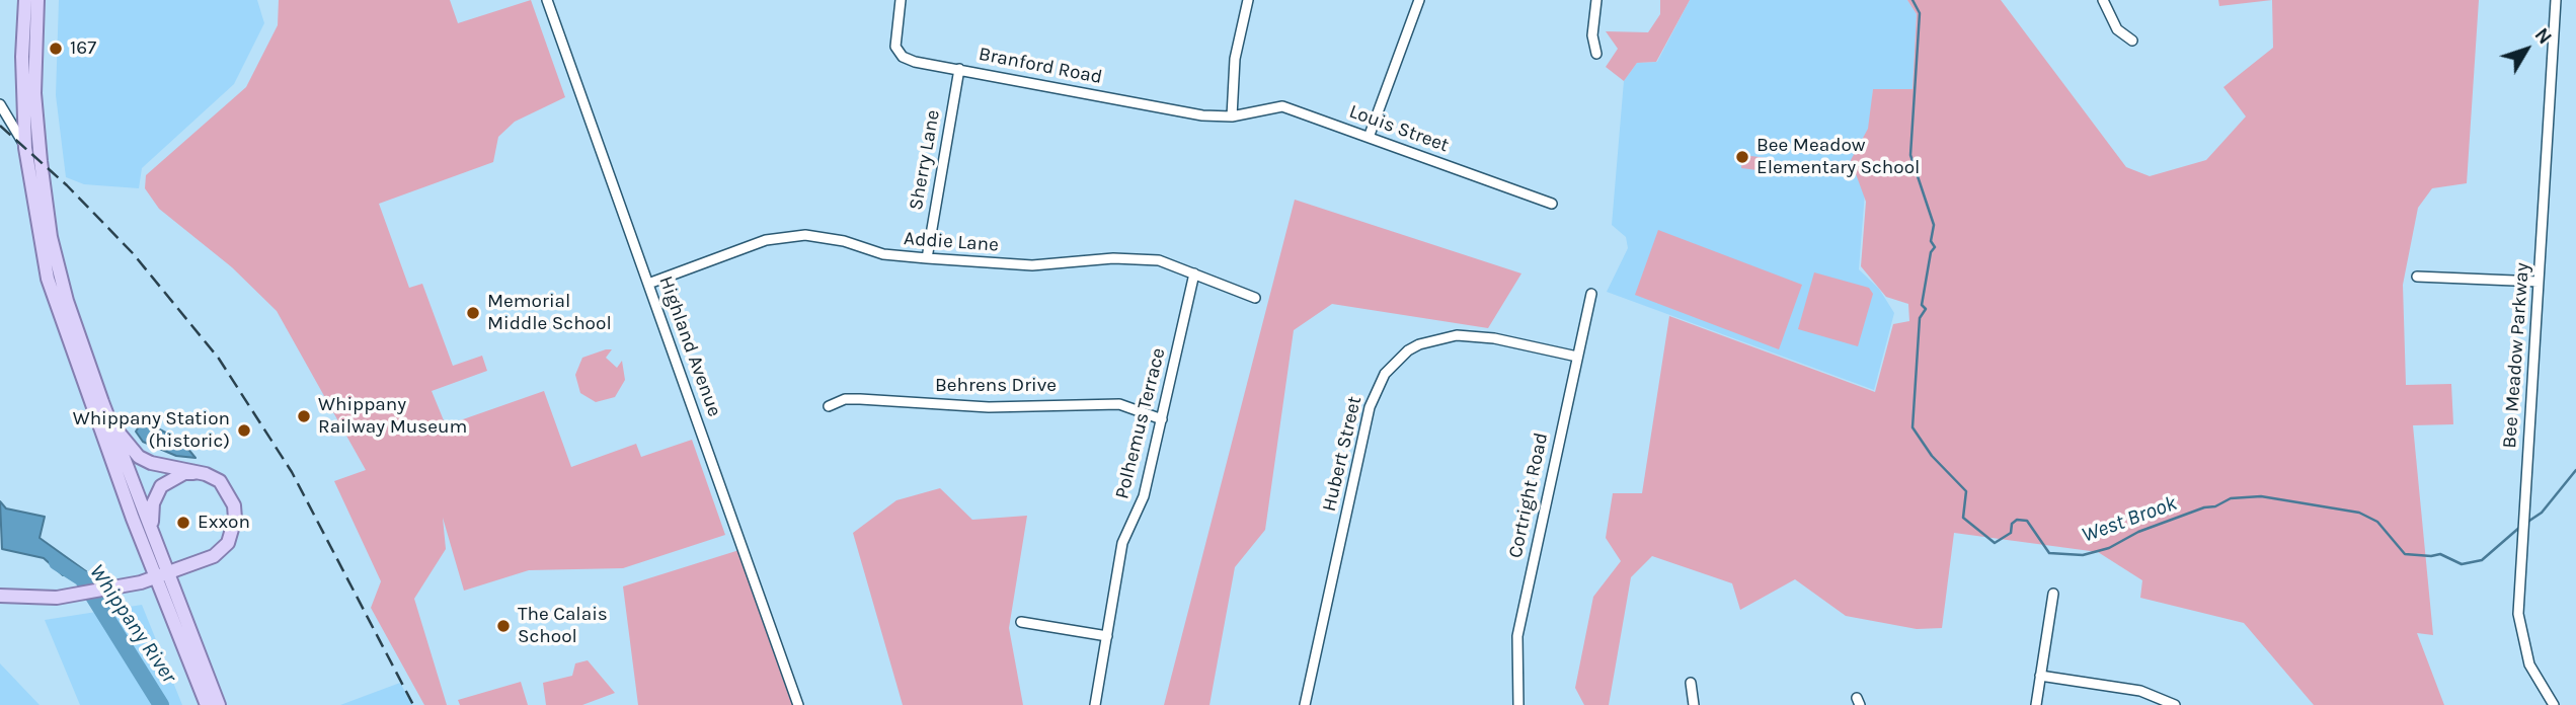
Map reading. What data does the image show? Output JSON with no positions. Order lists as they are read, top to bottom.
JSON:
{
  "streets": {
    "street": [
      "Branford Road",
      "Louis Street",
      "Sherry Lane",
      "Addie Lane",
      "Highland Avenue",
      "Bee Meadow Parkway",
      "Behrens Drive",
      "Polhemus Terrace",
      "Hubert Street",
      "Cortright Road"
    ]
  },
  "crossings": [
    ["Branford Road", "Louis Street"],
    ["Branford Road", "Sherry Lane"],
    ["Sherry Lane", "Addie Lane"],
    ["Addie Lane", "Highland Avenue"],
    ["Addie Lane", "Polhemus Terrace"],
    ["Behrens Drive", "Polhemus Terrace"],
    ["Hubert Street", "Cortright Road"]
  ],
  "water": ["West Brook", "Whippany River"],
  "places": [
    "167",
    "Bee Meadow Elementary School",
    "Memorial Middle School",
    "Whippany Railway Museum",
    "Whippany Station (historic)",
    "Exxon",
    "The Calais School"
  ],
  "north": "top right"
}
